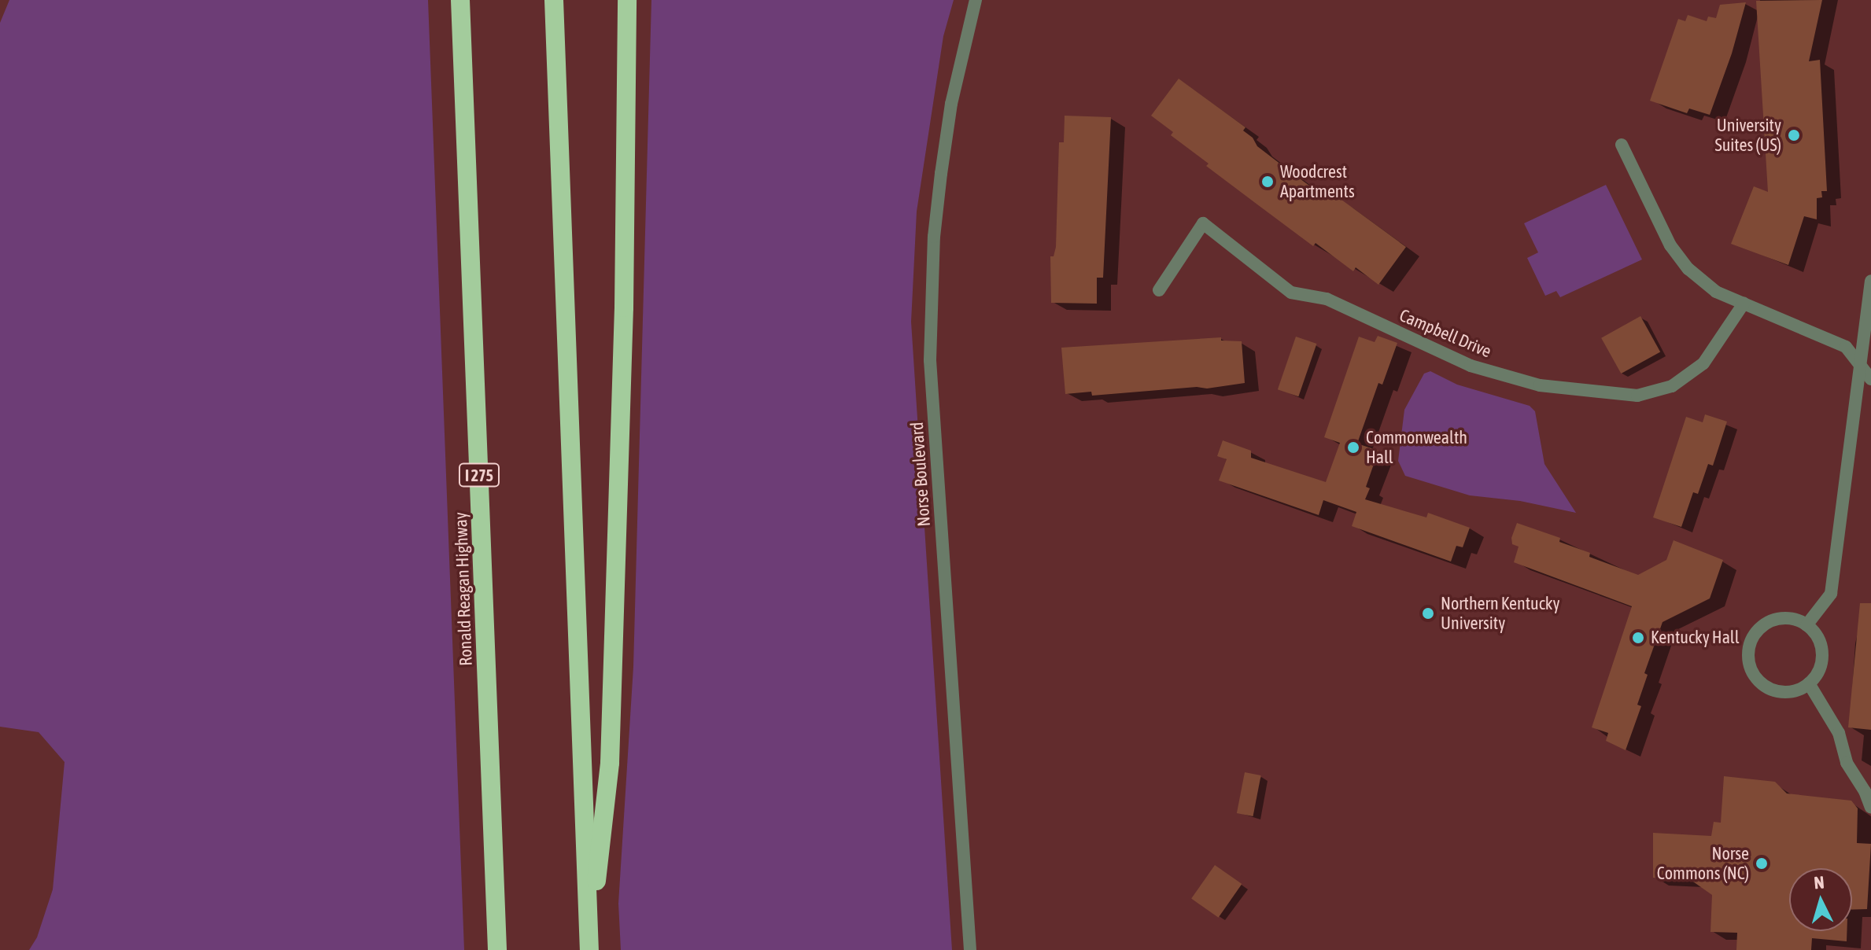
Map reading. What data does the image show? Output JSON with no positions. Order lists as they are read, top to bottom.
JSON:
{
  "streets": {
    "highway": ["I 275", "Ronald Reagan Highway"],
    "street": ["Campbell Drive", "Norse Boulevard"]
  },
  "places": [
    "University Suites (US)",
    "Woodcrest Apartments",
    "Commonwealth Hall",
    "Northern Kentucky University",
    "Kentucky Hall",
    "Norse Commons (NC)"
  ],
  "north": "top"
}
